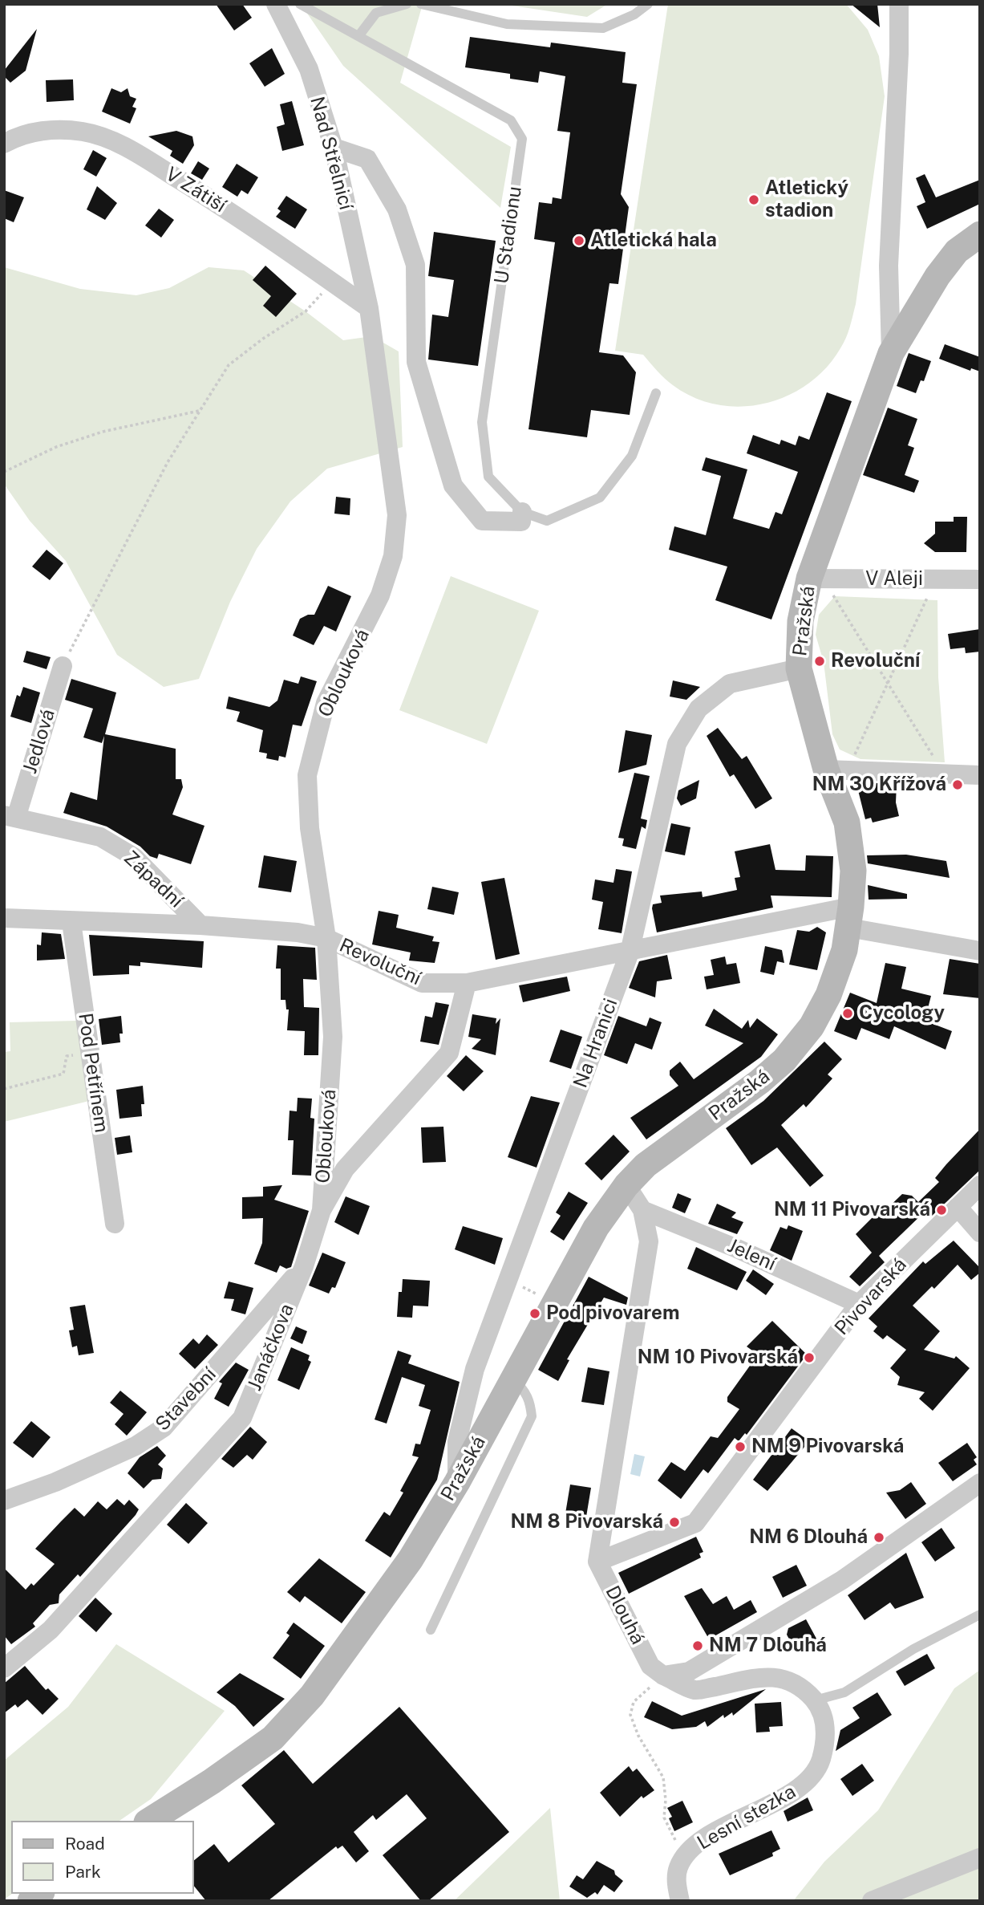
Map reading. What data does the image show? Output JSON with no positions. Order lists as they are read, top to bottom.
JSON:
{
  "streets": {
    "main road": ["Pražská"],
    "street": [
      "Nad Střelnicí",
      "V Zátiší",
      "V Aleji",
      "Oblouková",
      "Jedlová",
      "Západní",
      "Revoluční",
      "Na Hranici",
      "Pod Petřínem",
      "Jelení",
      "Pivovarská",
      "Janáčkova",
      "Stavební",
      "Dlouhá",
      "Lesní stezka"
    ],
    "lane": ["U Stadionu"]
  },
  "crossings": [
    ["Nad Střelnicí", "V Zátiší"],
    ["Nad Střelnicí", "Oblouková"],
    ["V Zátiší", "Oblouková"],
    ["V Aleji", "Pražská"],
    ["Pražská", "Revoluční"],
    ["Pražská", "Na Hranici"],
    ["Pražská", "Dlouhá"],
    ["Oblouková", "Revoluční"],
    ["Oblouková", "Janáčkova"],
    ["Jedlová", "Západní"],
    ["Západní", "Revoluční"],
    ["Revoluční", "Na Hranici"],
    ["Revoluční", "Pod Petřínem"],
    ["Revoluční", "Janáčkova"],
    ["Jelení", "Pivovarská"],
    ["Jelení", "Dlouhá"],
    ["Pivovarská", "Dlouhá"],
    ["Janáčkova", "Stavební"],
    ["Dlouhá", "Lesní stezka"]
  ],
  "places": [
    "Atletický stadion",
    "Atletická hala",
    "Revoluční",
    "NM 30 Křížová",
    "Cycology",
    "NM 11 Pivovarská",
    "Pod pivovarem",
    "NM 10 Pivovarská",
    "NM 9 Pivovarská",
    "NM 8 Pivovarská",
    "NM 6 Dlouhá",
    "NM 7 Dlouhá"
  ],
  "legend": ["Road", "Park"]
}
